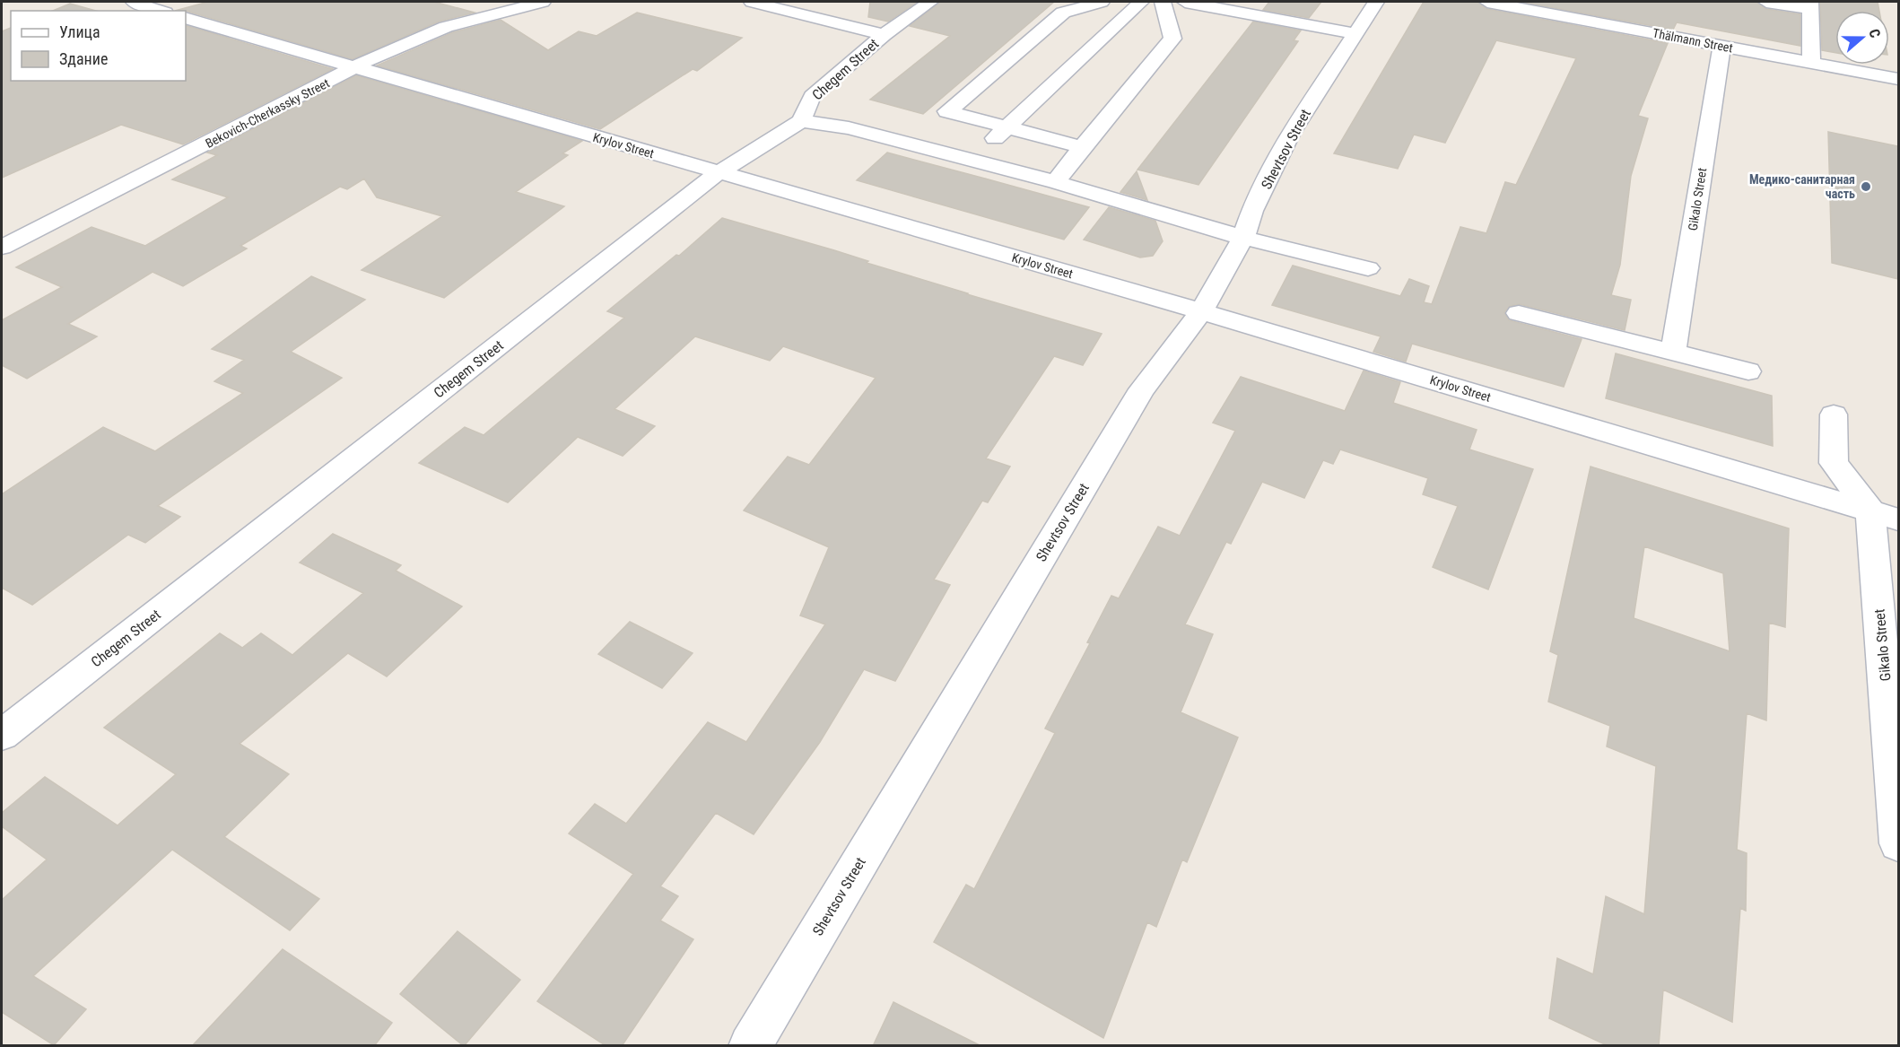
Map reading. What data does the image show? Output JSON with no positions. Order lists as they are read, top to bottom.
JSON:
{
  "streets": {
    "street": [
      "Thälmann Street",
      "Chegem Street",
      "Bekovich-Cherkassky Street",
      "Krylov Street",
      "Shevtsov Street",
      "Gikalo Street"
    ]
  },
  "crossings": [
    ["Thälmann Street", "Gikalo Street"],
    ["Chegem Street", "Krylov Street"],
    ["Bekovich-Cherkassky Street", "Krylov Street"],
    ["Krylov Street", "Shevtsov Street"],
    ["Krylov Street", "Gikalo Street"]
  ],
  "places": ["Медико-санитарная часть"],
  "legend": ["Улица", "Здание"],
  "north": "right"
}
